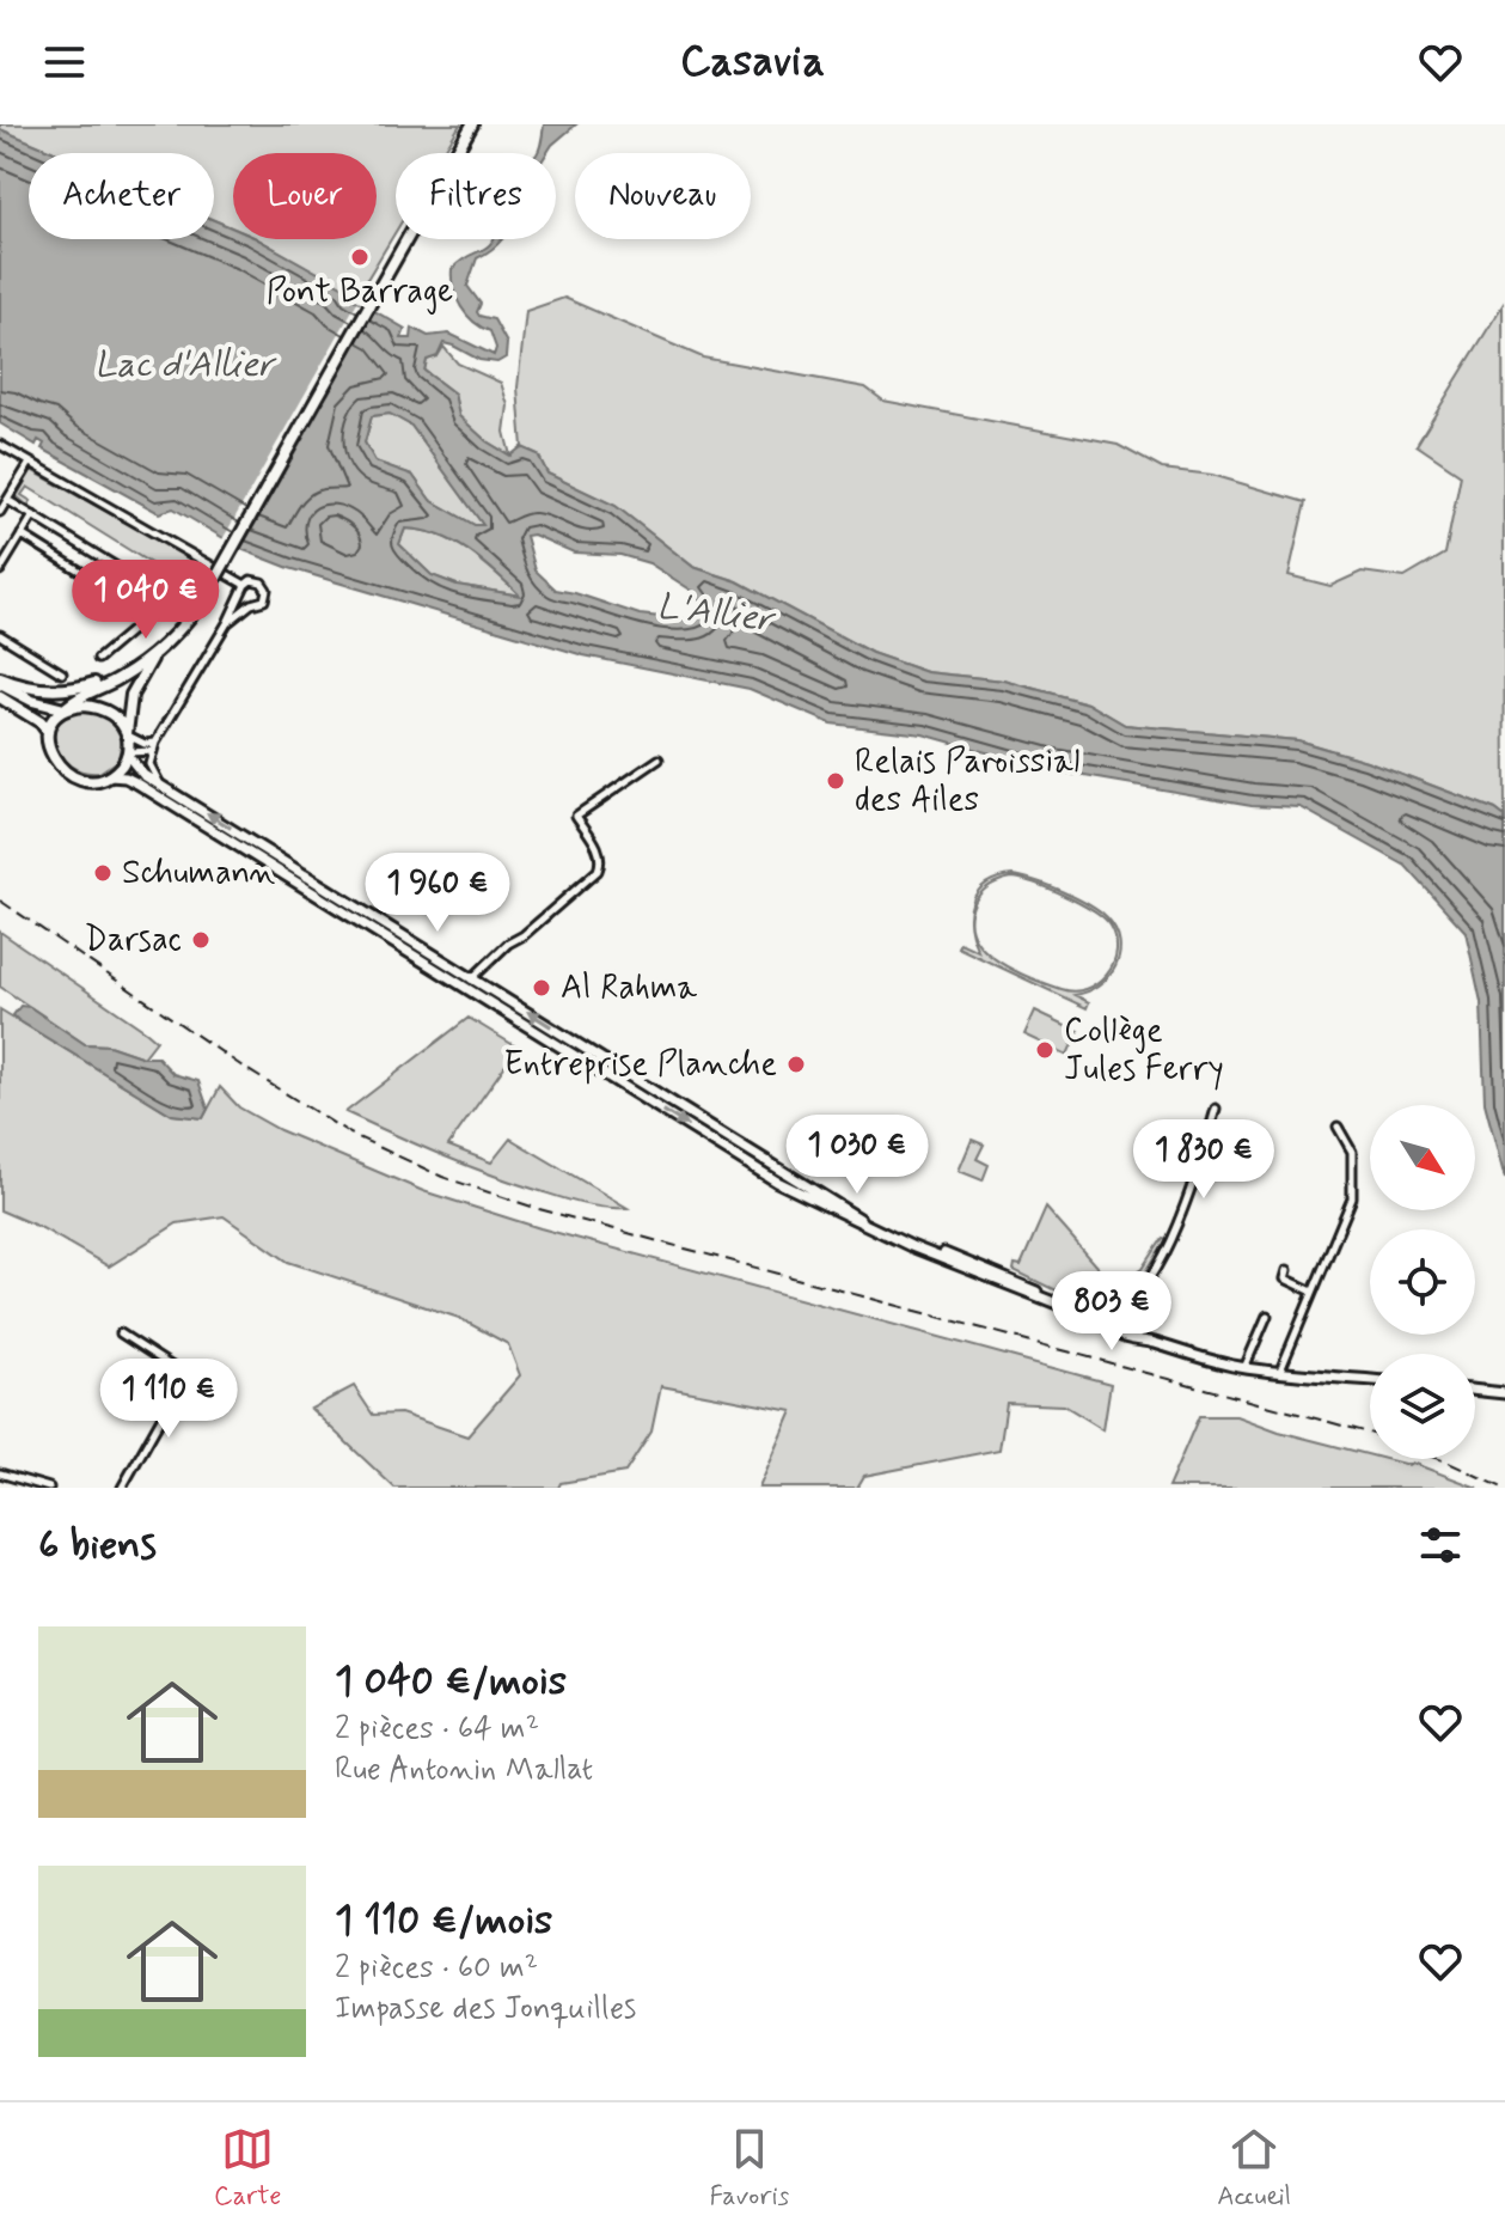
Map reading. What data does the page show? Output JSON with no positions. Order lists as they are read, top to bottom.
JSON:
{
  "water": ["Lac d'Allier", "L'Allier"],
  "places": [
    "Pont Barrage",
    "Relais Paroissial des Ailes",
    "Schumann",
    "Darsac",
    "Al Rahma",
    "Collège Jules Ferry",
    "Entreprise Planche"
  ],
  "north": "bottom right",
  "page": {
    "header": "Casavia",
    "chip": [
      "Acheter",
      "Louer",
      "Filtres",
      "Nouveau"
    ],
    "price": [
      "1 040 €",
      "1 960 €",
      "1 030 €",
      "1 830 €",
      "803 €",
      "1 110 €"
    ],
    "heading": "6 biens",
    "list": [
      {
        "name": "1 040 €/mois",
        "note": "2 pièces · 64 m² · Rue Antonin Mallat"
      },
      {
        "name": "1 110 €/mois",
        "note": "2 pièces · 60 m² · Impasse des Jonquilles"
      }
    ],
    "tabs": ["Carte", "Favoris", "Accueil"]
  }
}
